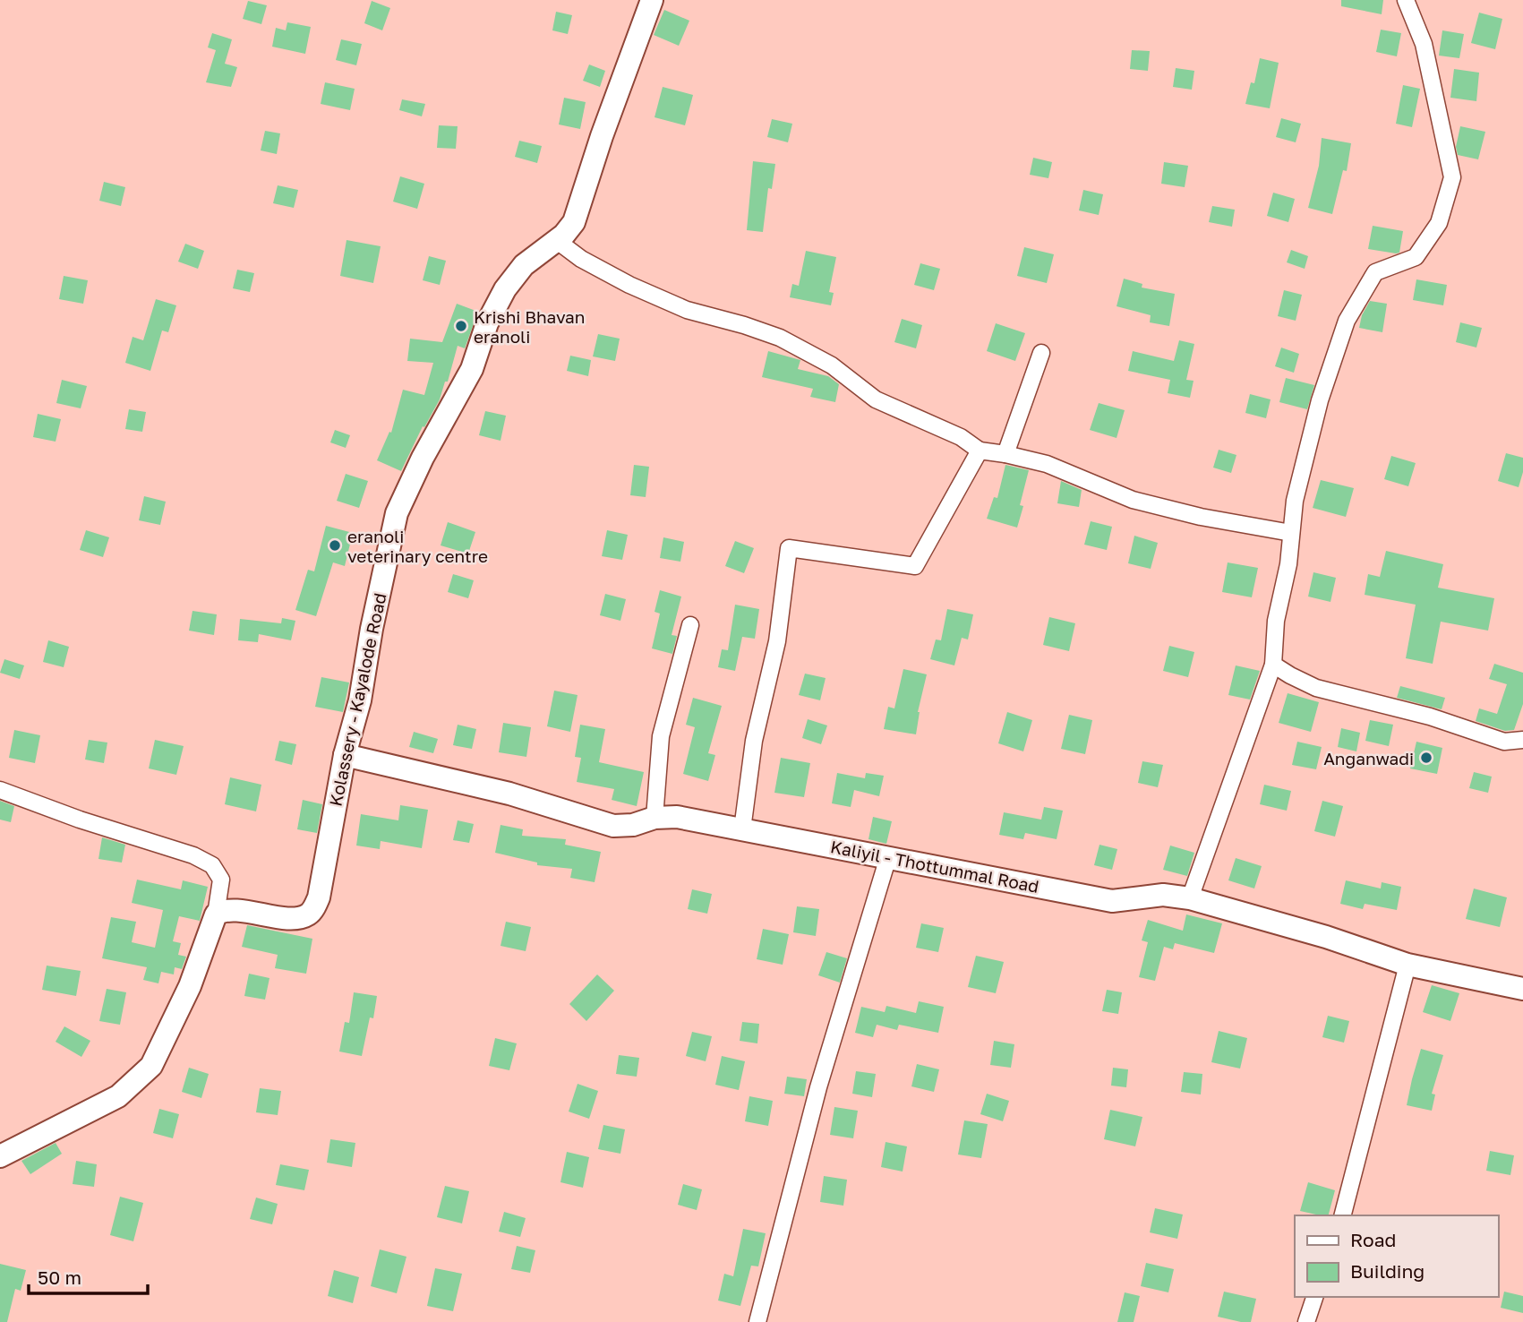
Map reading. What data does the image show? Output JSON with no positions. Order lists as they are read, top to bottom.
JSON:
{
  "streets": {
    "main road": ["Kolassery - Kayalode Road", "Kaliyil - Thottummal Road"]
  },
  "crossings": [
    ["Kolassery - Kayalode Road", "Kaliyil - Thottummal Road"]
  ],
  "places": ["Krishi Bhavan eranoli", "eranoli veterinary centre", "Anganwadi"],
  "legend": ["Road", "Building"],
  "scale_bar": "50 m"
}
